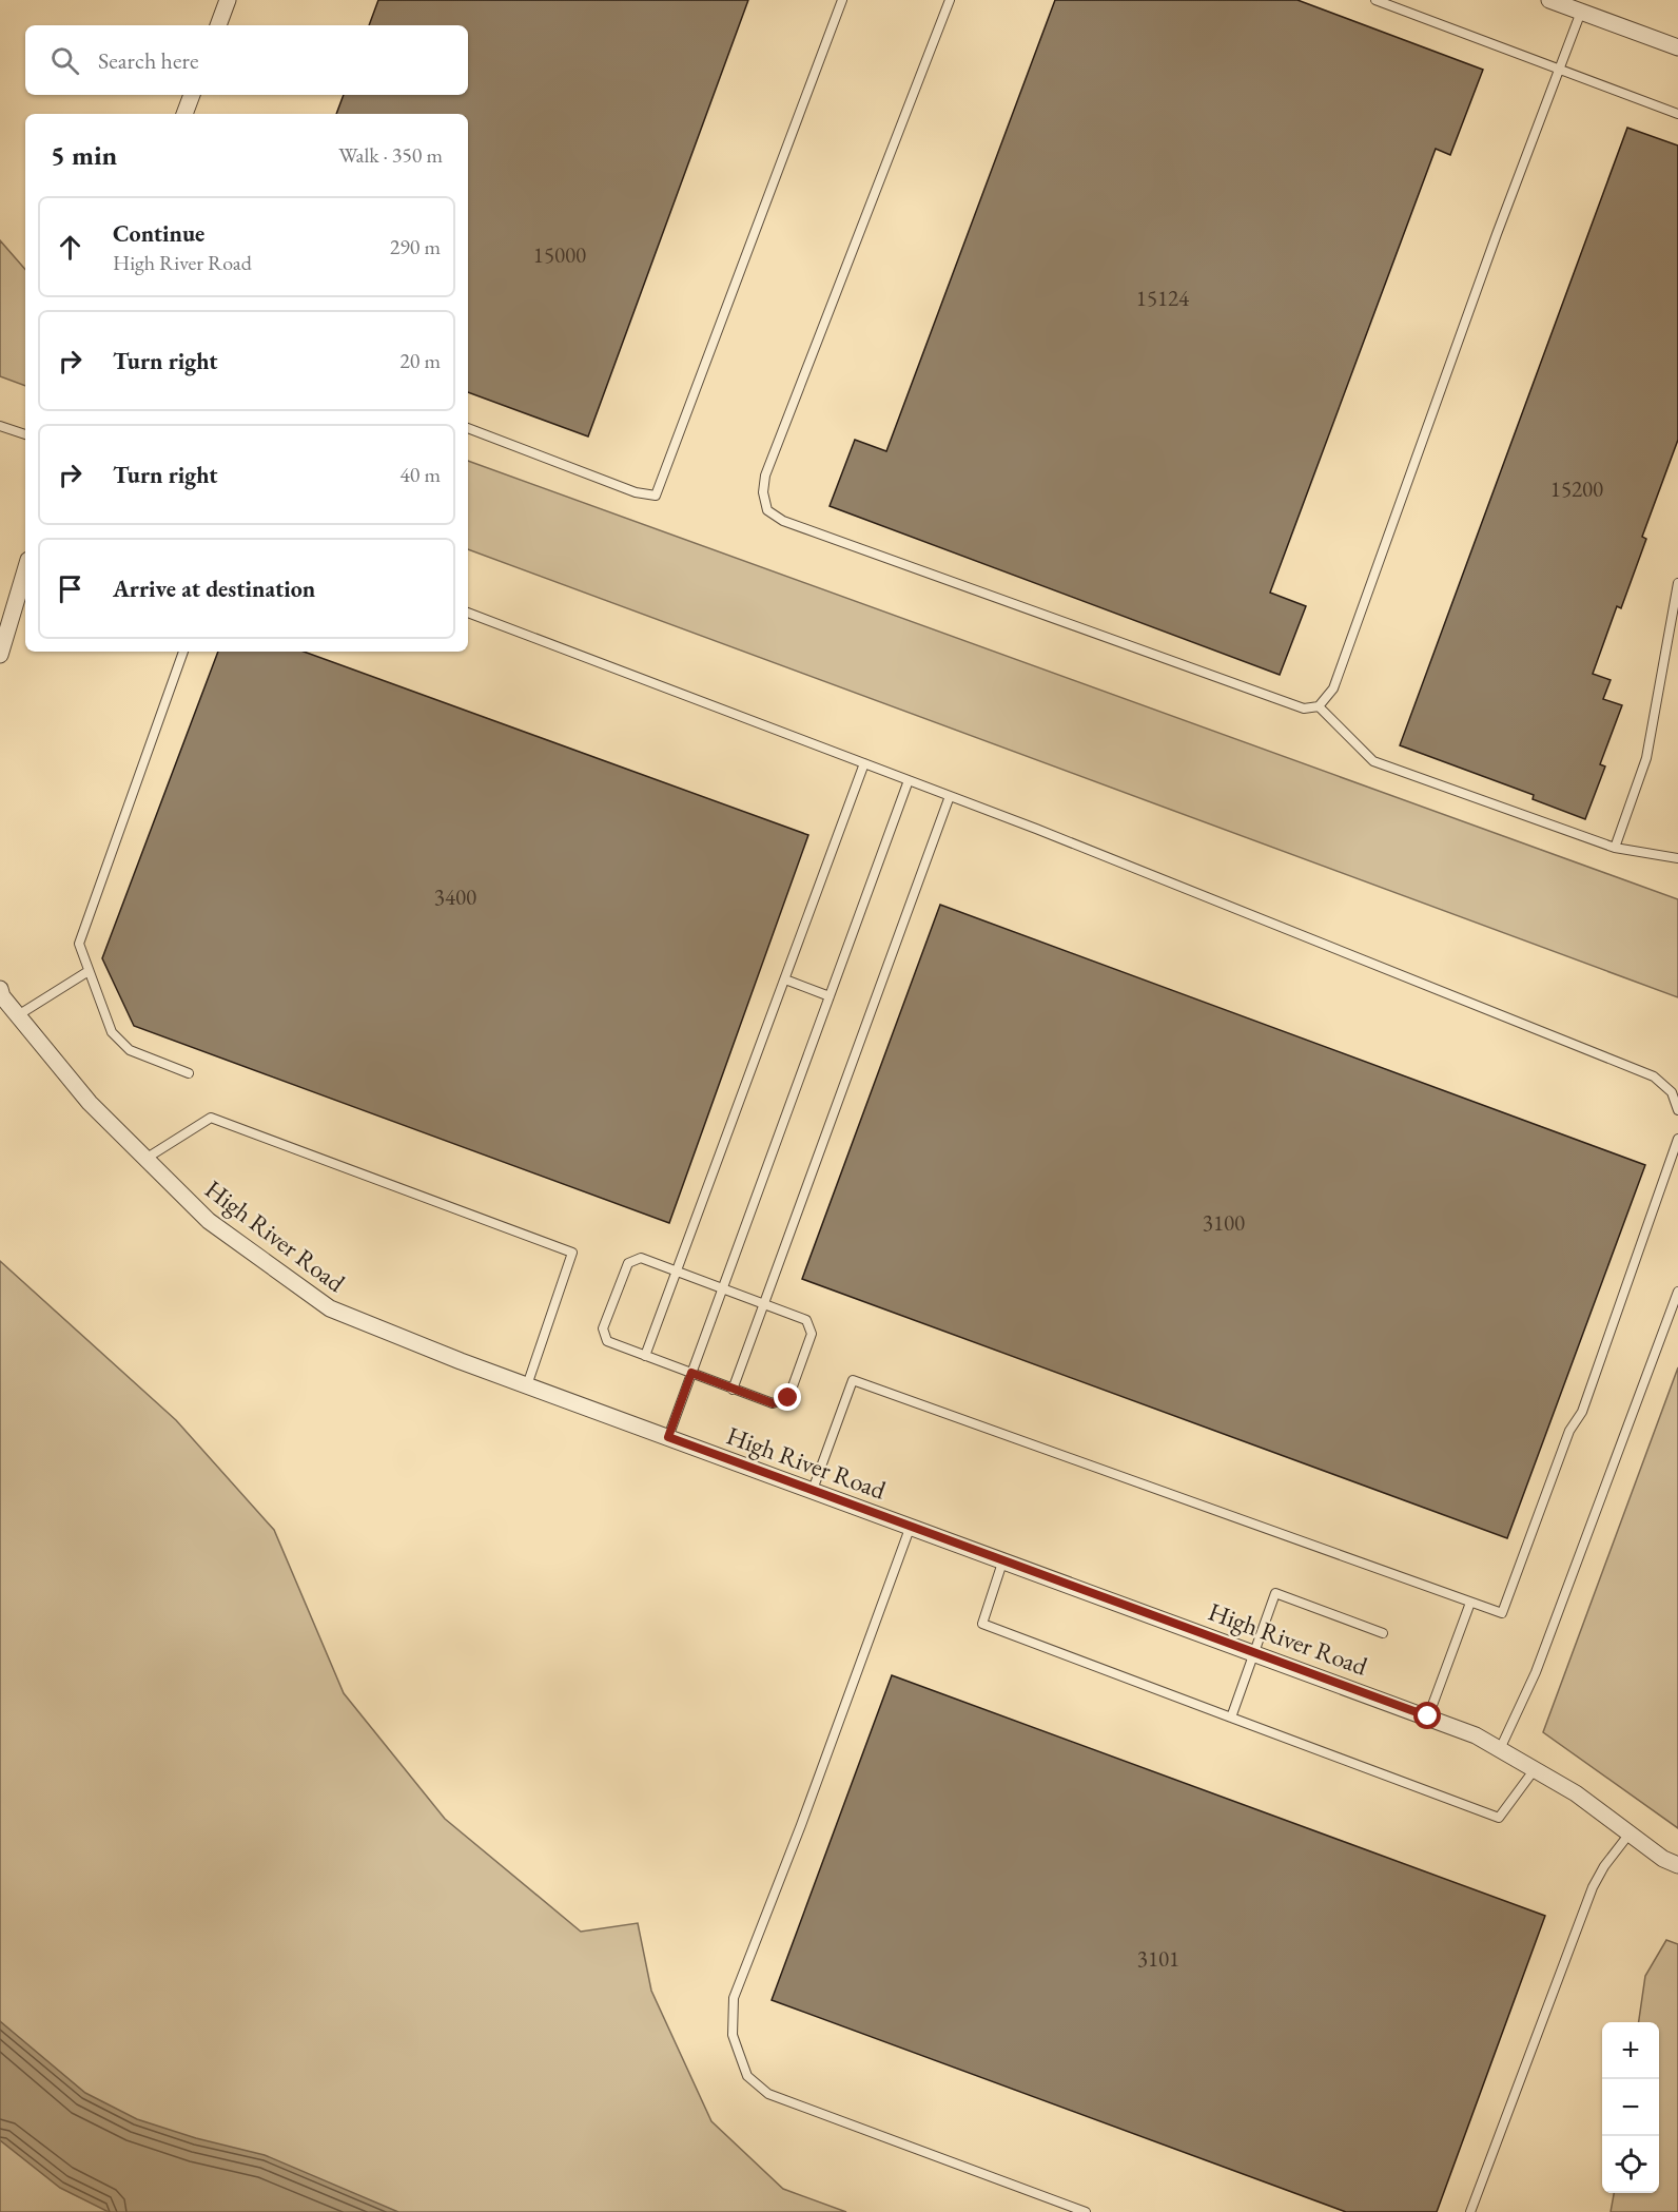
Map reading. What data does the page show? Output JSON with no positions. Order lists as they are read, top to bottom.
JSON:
{
  "streets": {
    "street": ["High River Road"]
  },
  "house_numbers": [
    "15000",
    "15124",
    "15200",
    "3400",
    "3100",
    "3101"
  ],
  "page": {
    "search": "Search here",
    "heading": ["5 min", "Walk · 350 m"],
    "list": [
      ["Continue", "High River Road", "290 m"],
      ["Turn right", "20 m"],
      ["Turn right", "40 m"],
      "Arrive at destination"
    ],
    "map_buttons": ["+", "−"]
  }
}
